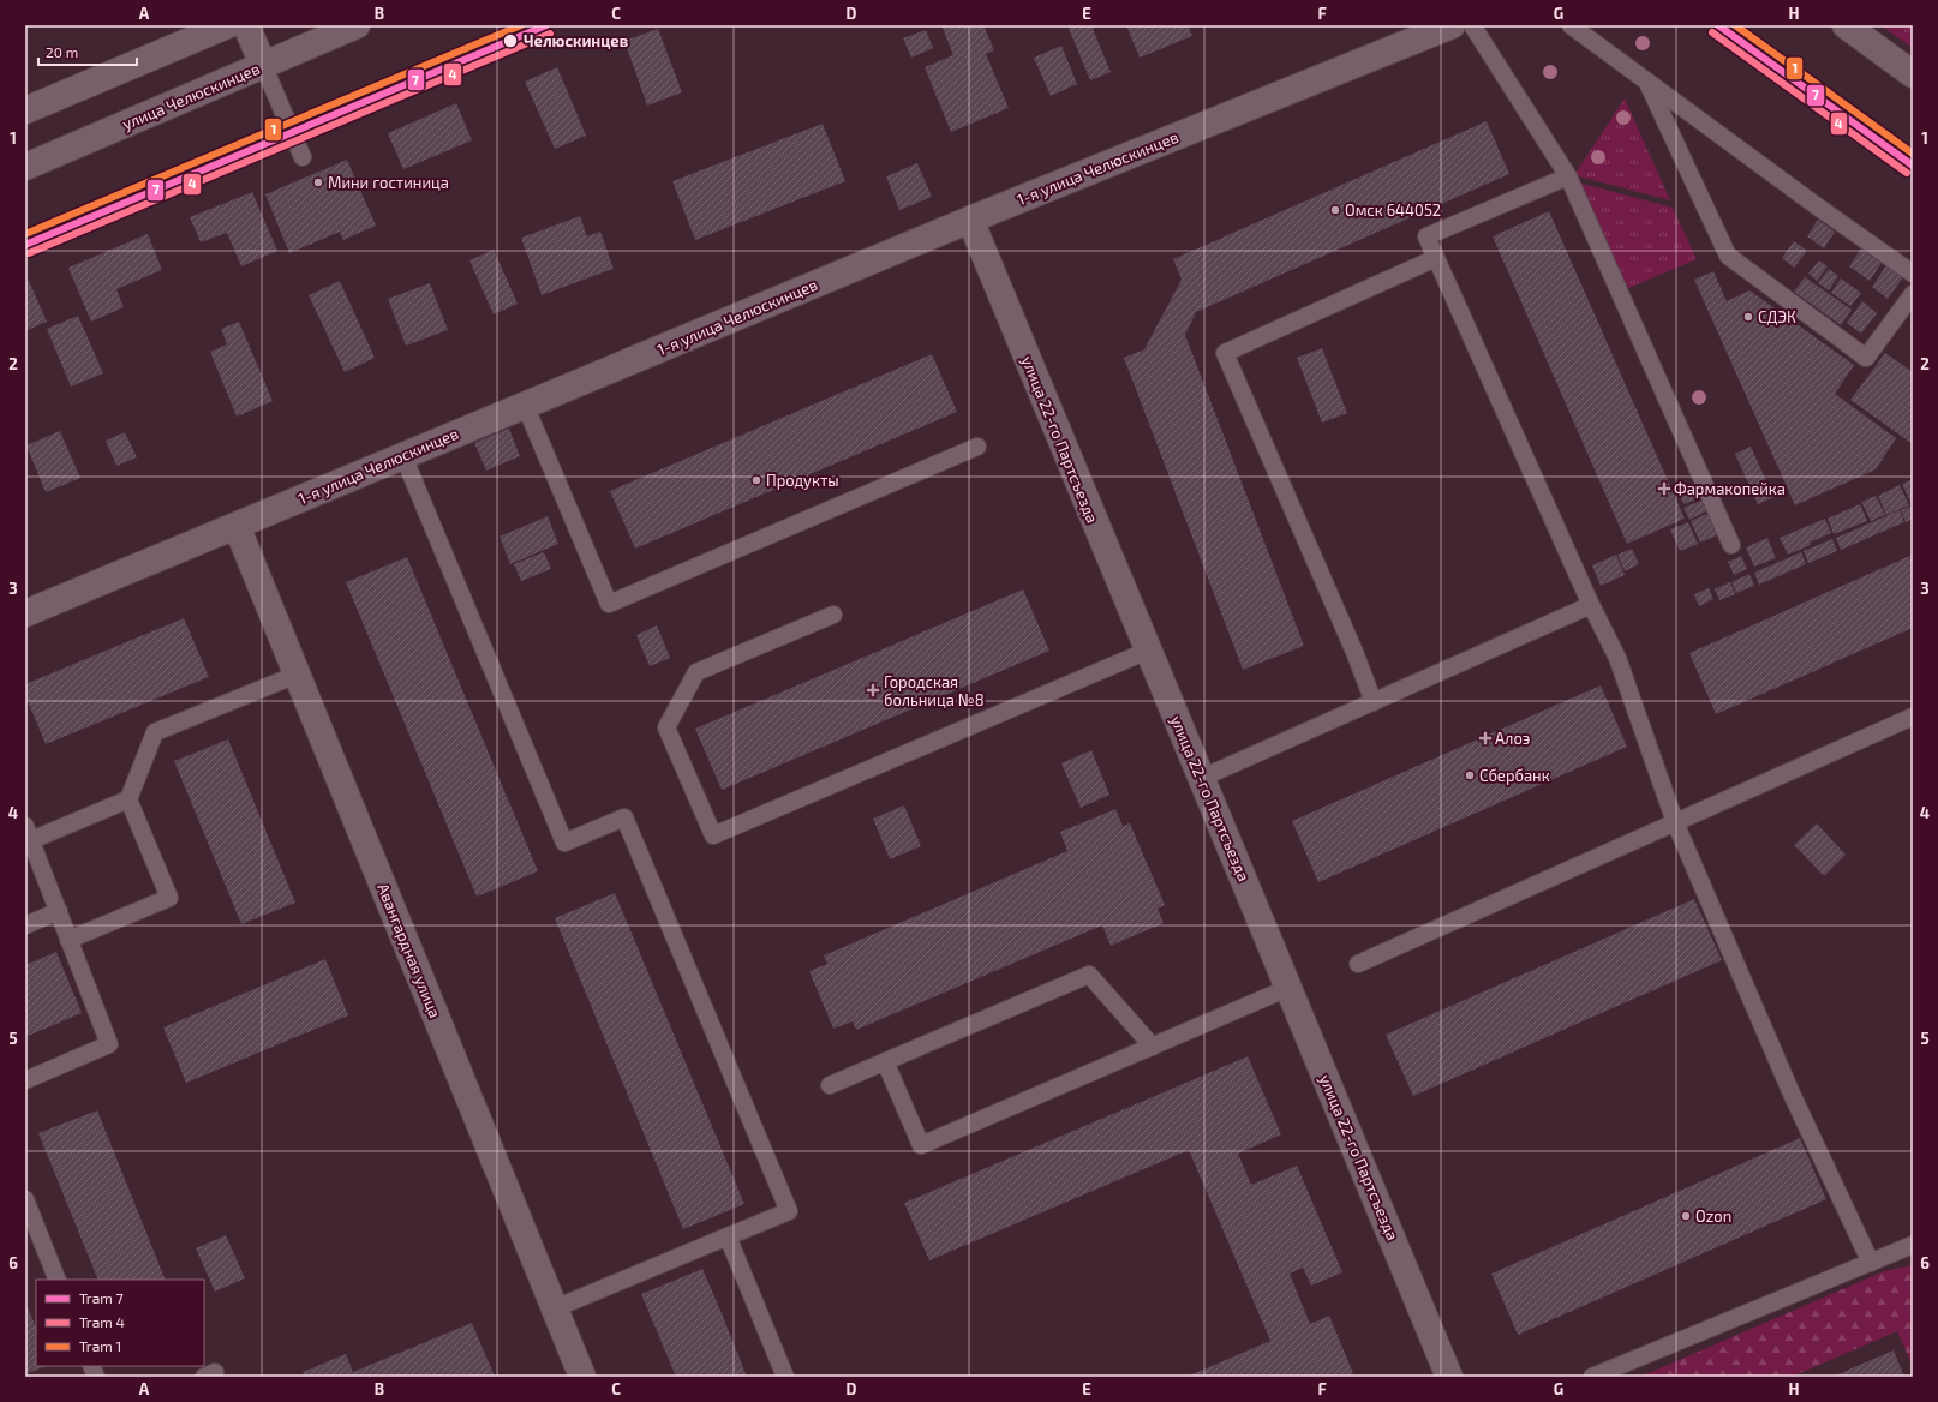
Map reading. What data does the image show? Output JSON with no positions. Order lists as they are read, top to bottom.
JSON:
{
  "streets": {
    "street": [
      "улица Челюскинцев",
      "1-я улица Челюскинцев",
      "улица 22-го Партсъезда",
      "Авангардная улица"
    ]
  },
  "crossings": [
    ["1-я улица Челюскинцев", "улица 22-го Партсъезда"],
    ["1-я улица Челюскинцев", "Авангардная улица"]
  ],
  "places": {
    "other": [
      "Челюскинцев",
      "Мини гостиница",
      "Омск 644052",
      "СДЭК",
      "Продукты",
      "Сбербанк",
      "Ozon"
    ],
    "health": ["Фармакопейка", "Городская больница №8", "Алоэ"]
  },
  "lines": ["tram line 7", "tram line 1", "tram line 4"],
  "legend": ["Tram 7", "Tram 4", "Tram 1"],
  "scale_bar": "20 m",
  "grid": {
    "columns": [
      "A",
      "B",
      "C",
      "D",
      "E",
      "F",
      "G",
      "H"
    ],
    "rows": [
      "1",
      "2",
      "3",
      "4",
      "5",
      "6"
    ]
  }
}
